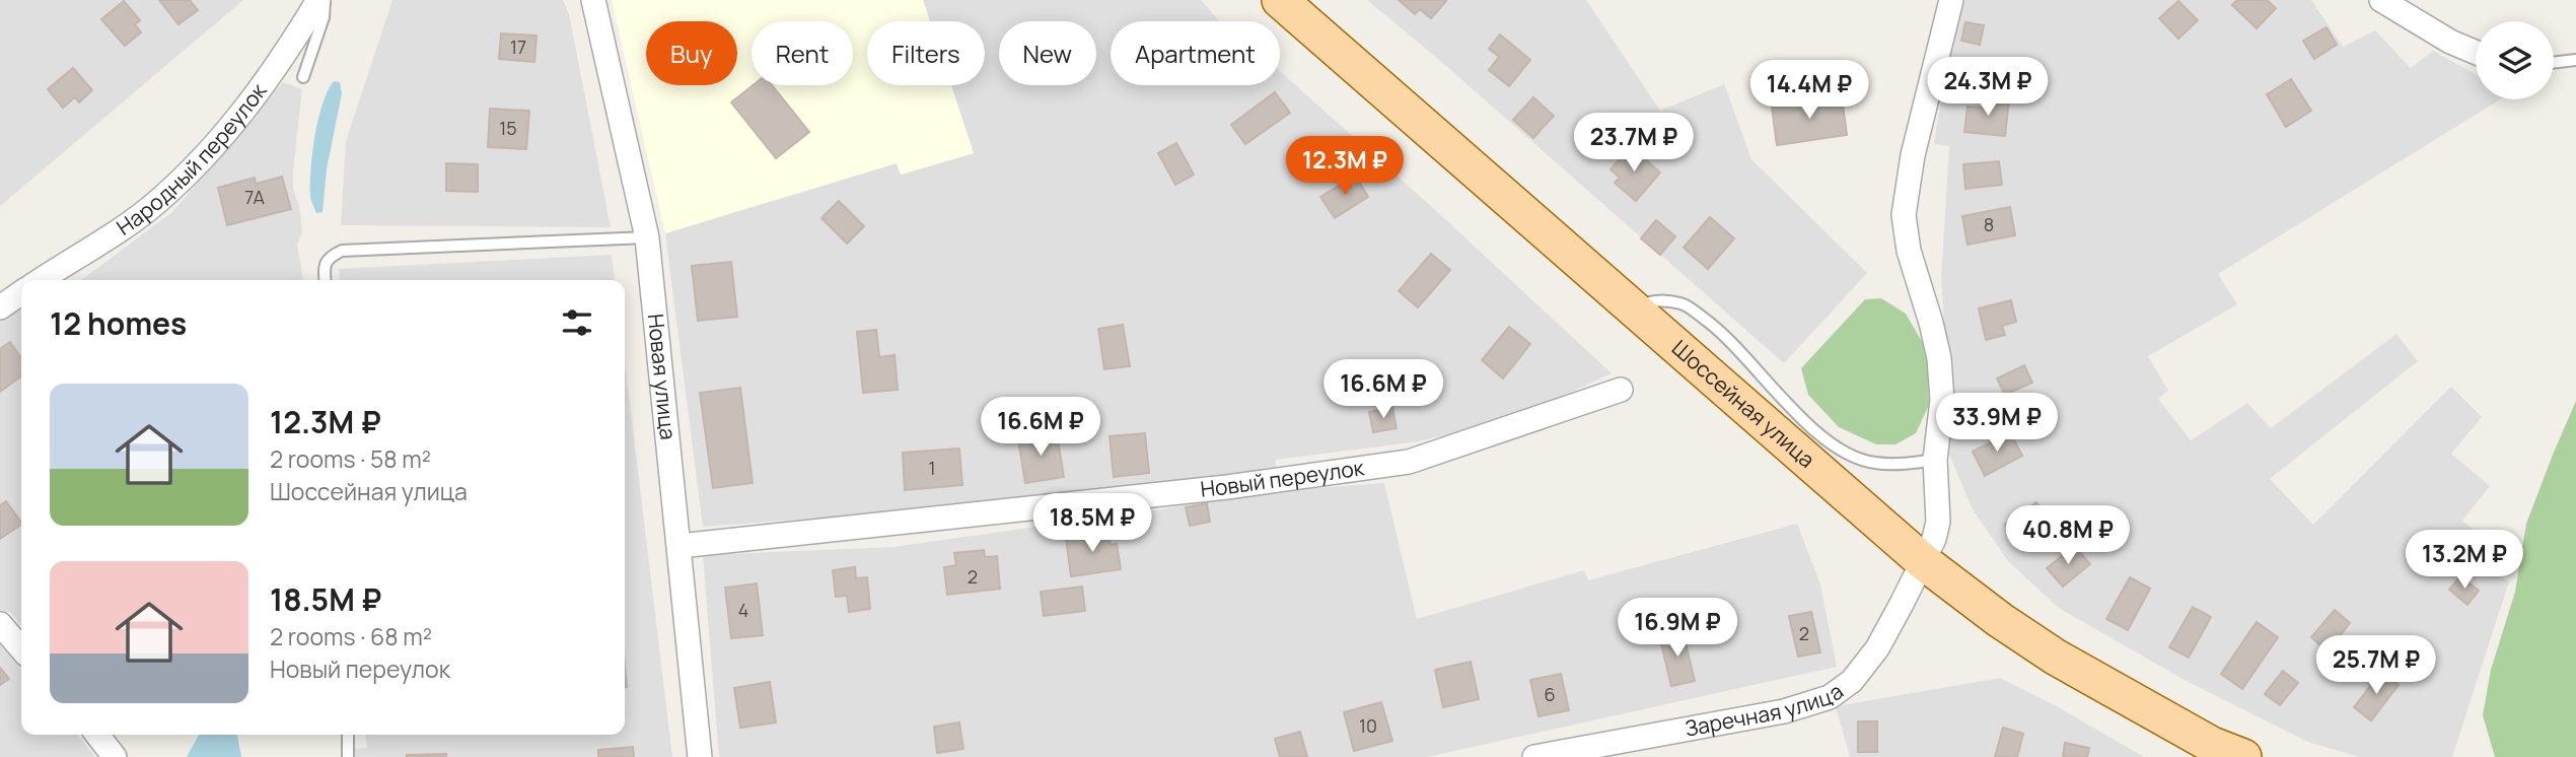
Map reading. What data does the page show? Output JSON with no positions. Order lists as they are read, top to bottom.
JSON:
{
  "streets": {
    "main road": ["Шоссейная улица"],
    "street": [
      "Народный переулок",
      "Новая улица",
      "Новый переулок",
      "Заречная улица"
    ]
  },
  "crossings": [
    ["Новая улица", "Новый переулок"],
    ["Шоссейная улица", "Заречная улица"]
  ],
  "house_numbers": [
    "17",
    "15",
    "7А",
    "8",
    "1",
    "2",
    "4",
    "2",
    "6",
    "10"
  ],
  "page": {
    "chip": [
      "Buy",
      "Rent",
      "Filters",
      "New",
      "Apartment"
    ],
    "price": [
      "24.3M ₽",
      "14.4M ₽",
      "23.7M ₽",
      "12.3M ₽",
      "16.6M ₽",
      "33.9M ₽",
      "16.6M ₽",
      "18.5M ₽",
      "40.8M ₽",
      "13.2M ₽",
      "16.9M ₽",
      "25.7M ₽"
    ],
    "heading": "12 homes",
    "list": [
      {
        "name": "12.3M ₽",
        "note": "2 rooms · 58 m² · Шоссейная улица"
      },
      {
        "name": "18.5M ₽",
        "note": "2 rooms · 68 m² · Новый переулок"
      }
    ]
  }
}
